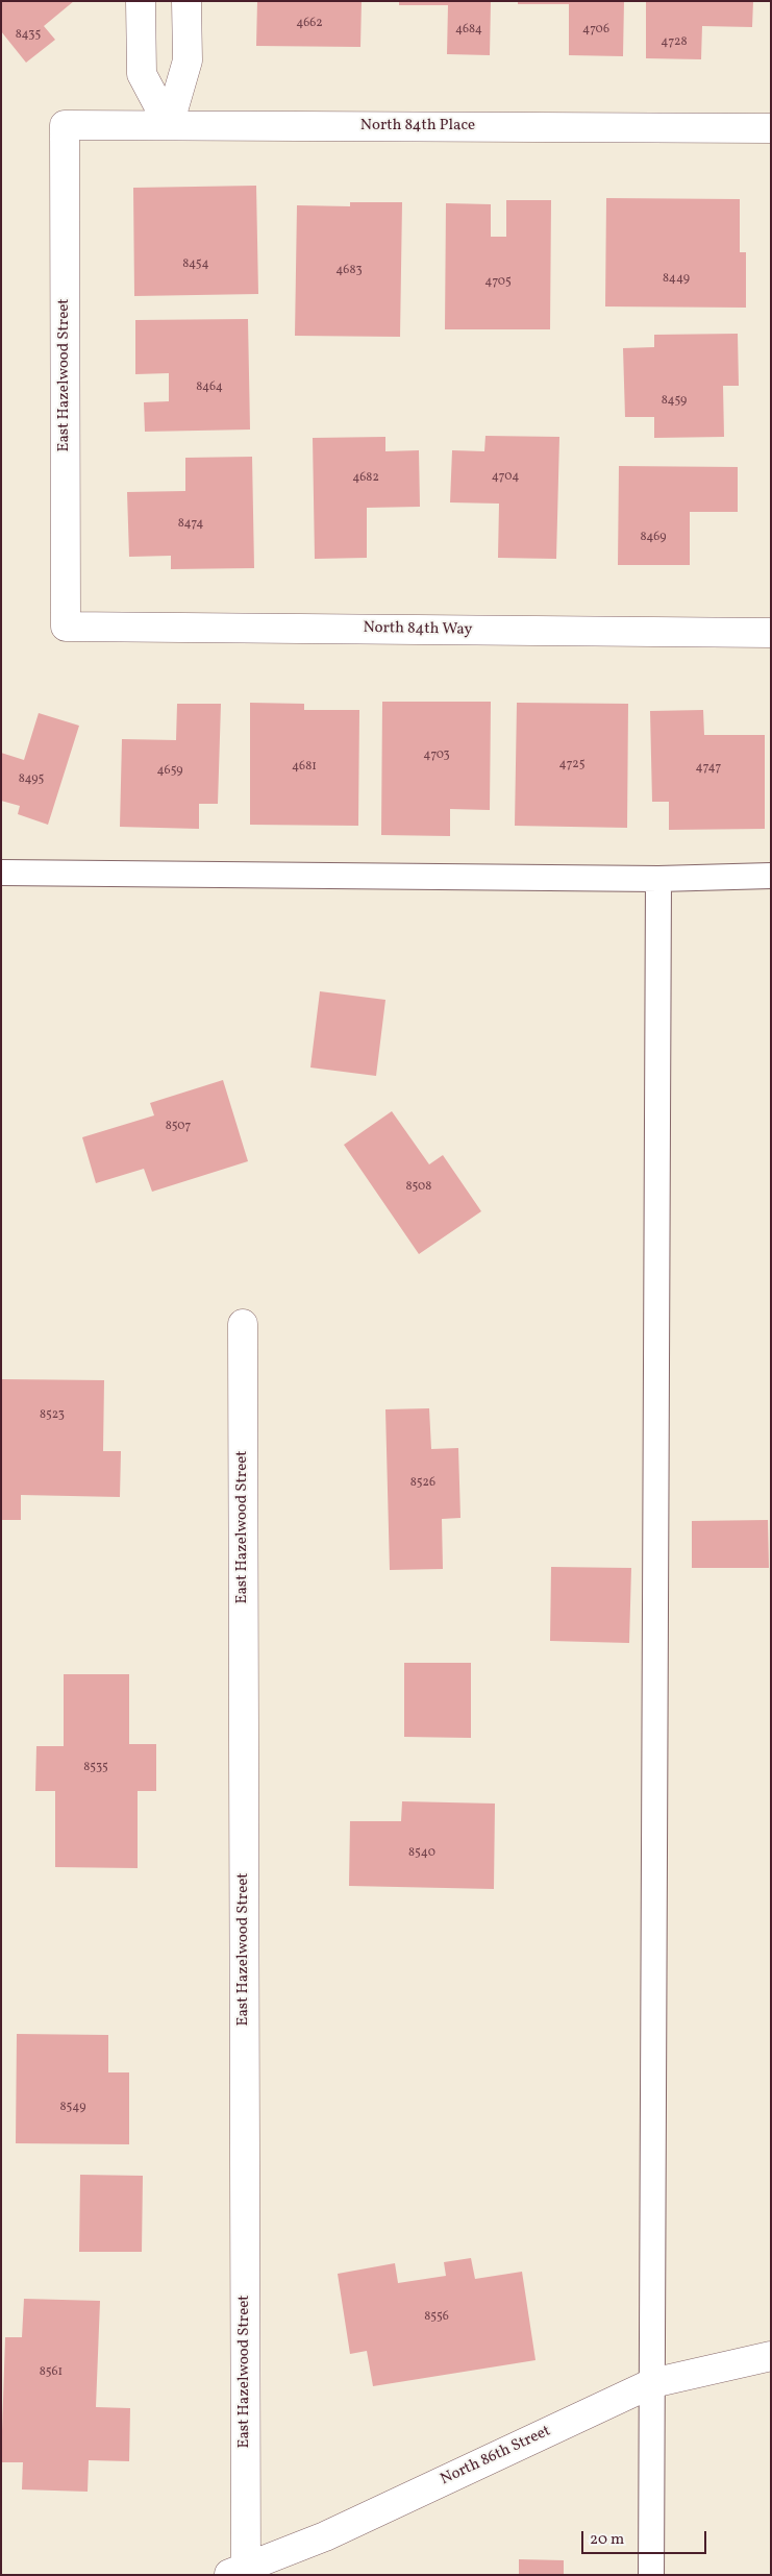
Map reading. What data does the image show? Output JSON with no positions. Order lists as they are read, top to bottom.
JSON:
{
  "streets": {
    "street": [
      "North 84th Place",
      "East Hazelwood Street",
      "North 84th Way",
      "North 86th Street"
    ]
  },
  "crossings": [
    ["North 84th Place", "East Hazelwood Street"],
    ["East Hazelwood Street", "North 84th Way"],
    ["East Hazelwood Street", "North 86th Street"]
  ],
  "house_numbers": [
    "4662",
    "4684",
    "4706",
    "8435",
    "4728",
    "8454",
    "4683",
    "8449",
    "4705",
    "8464",
    "8459",
    "4704",
    "4682",
    "8474",
    "8469",
    "4703",
    "4725",
    "4681",
    "4747",
    "4659",
    "8495",
    "8507",
    "8508",
    "8523",
    "8526",
    "8535",
    "8540",
    "8549",
    "8556",
    "8561"
  ],
  "scale_bar": "20 m"
}
